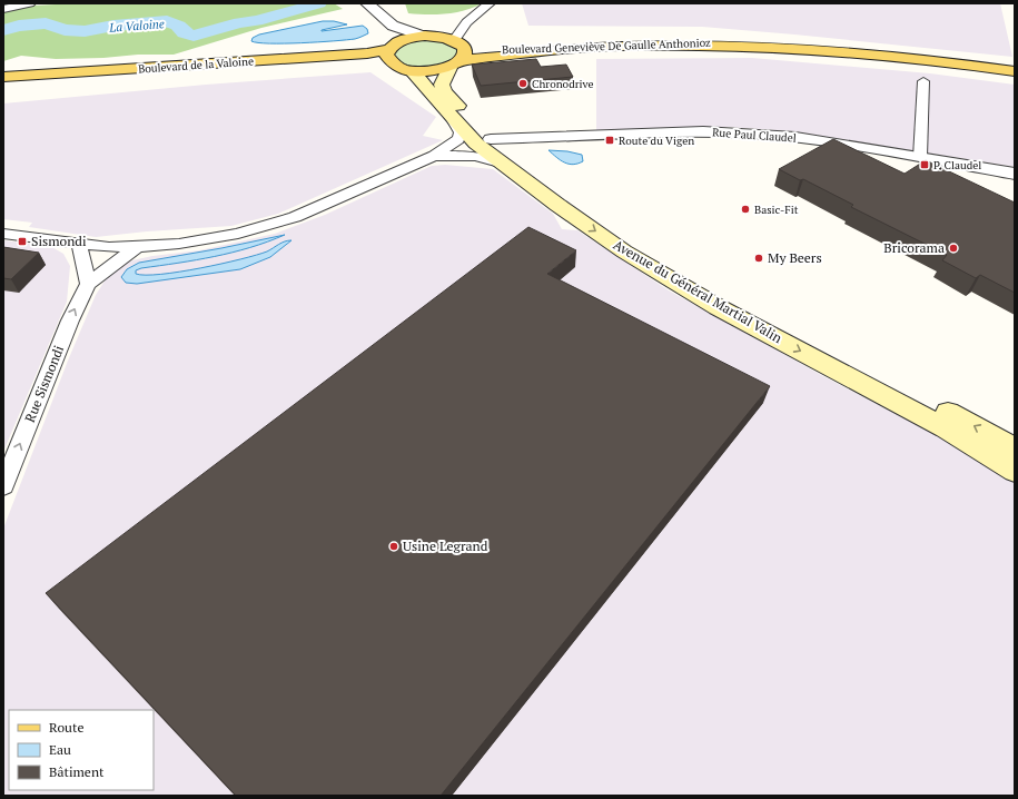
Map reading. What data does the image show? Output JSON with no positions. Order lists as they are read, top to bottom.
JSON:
{
  "streets": {
    "main road": ["Boulevard Geneviève De Gaulle Anthonioz", "Boulevard de la Valoine", "Avenue du Général Martial Valin"],
    "street": ["Rue Paul Claudel", "Rue Sismondi"]
  },
  "crossings": [
    ["Boulevard Geneviève De Gaulle Anthonioz", "Avenue du Général Martial Valin"],
    ["Rue Paul Claudel", "Avenue du Général Martial Valin"]
  ],
  "one_way": ["Rue Sismondi"],
  "water": ["La Valoine"],
  "places": {
    "other": [
      "Chronodrive",
      "Basic-Fit",
      "Bricorama",
      "My Beers",
      "Usine Legrand"
    ],
    "transit": ["Route du Vigen", "P. Claudel", "Sismondi"]
  },
  "legend": ["Route", "Eau", "Bâtiment"]
}
